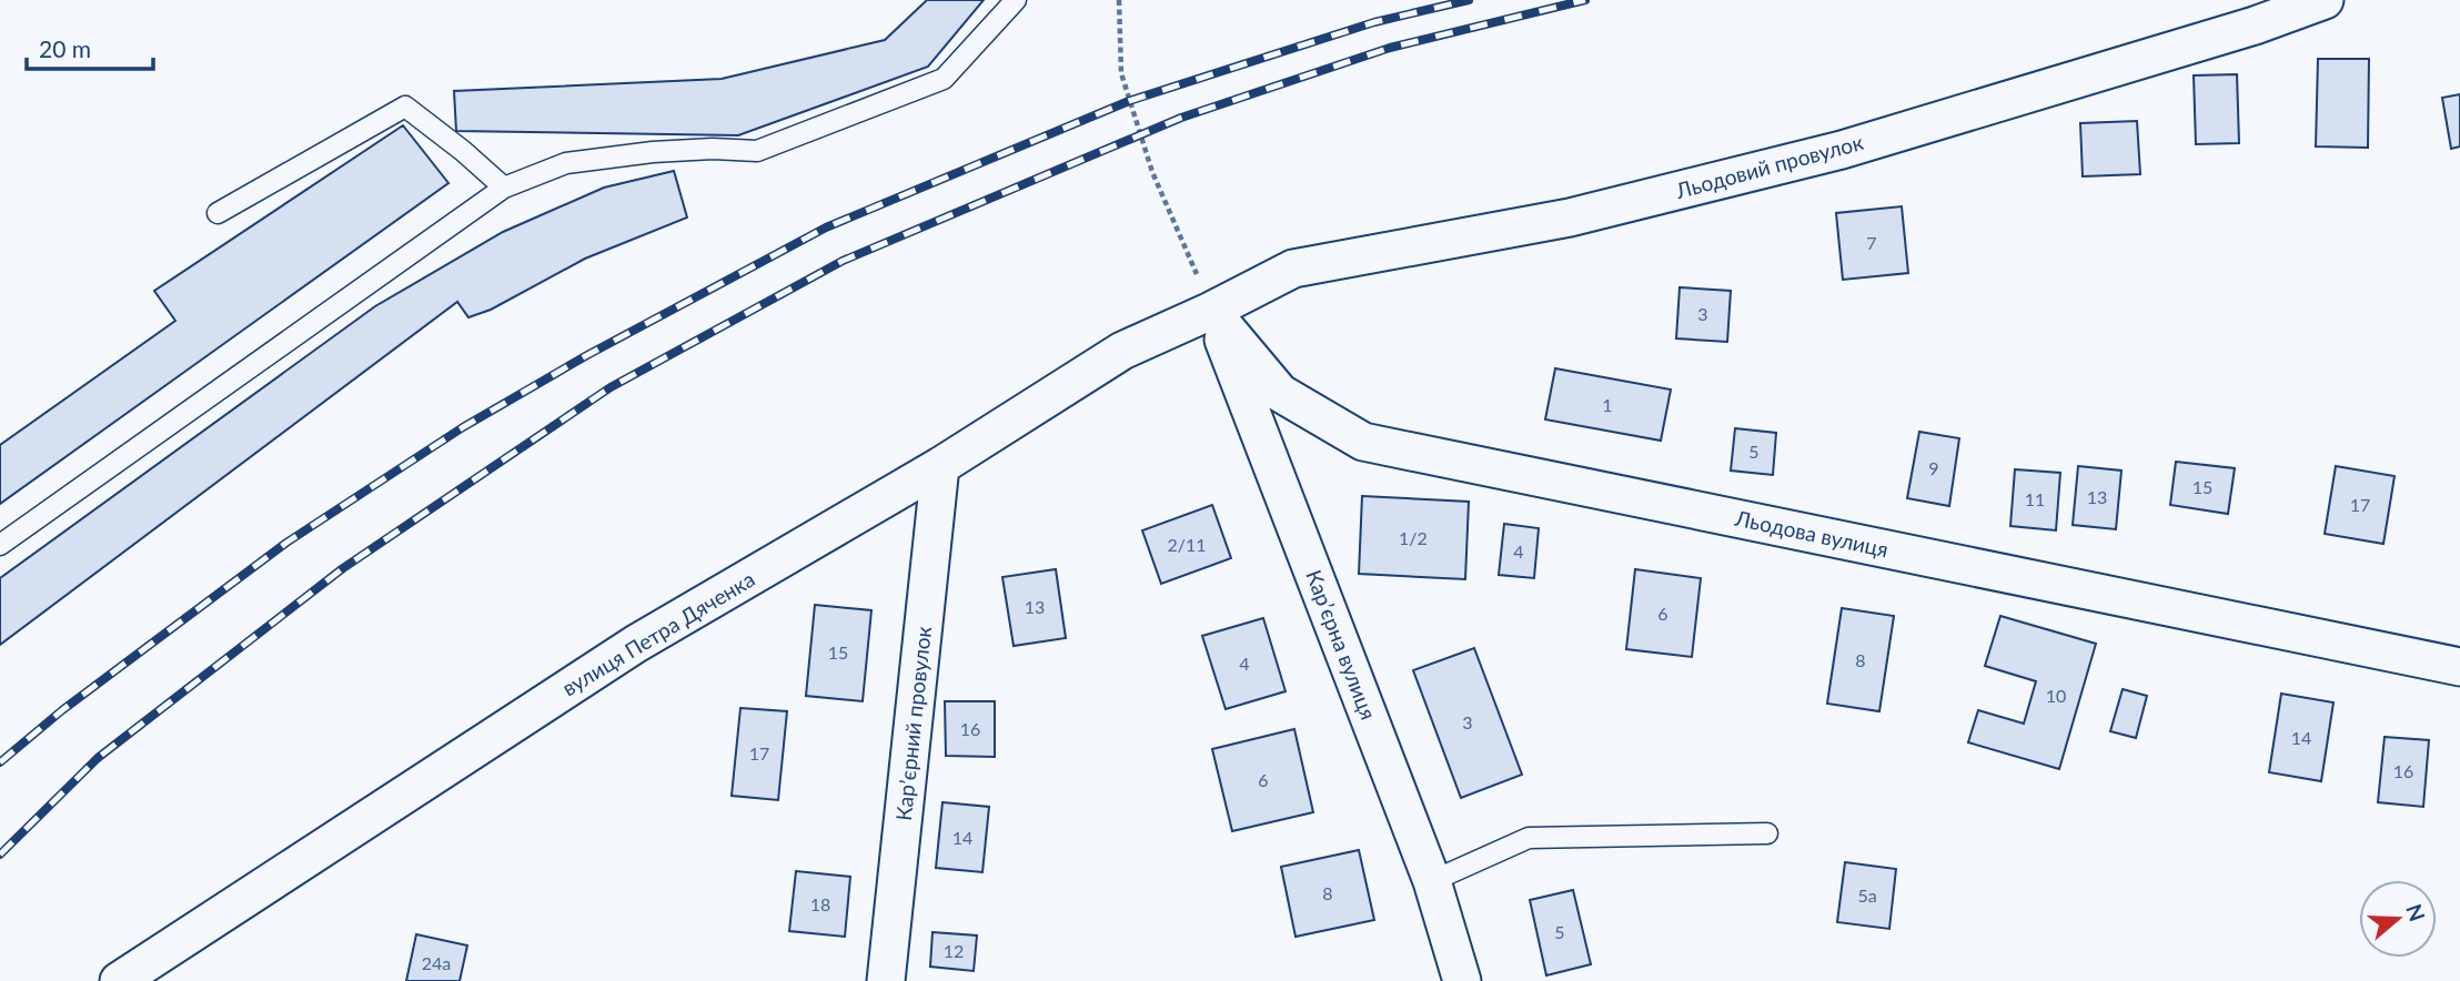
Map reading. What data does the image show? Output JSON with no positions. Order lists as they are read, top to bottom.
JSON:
{
  "streets": {
    "street": [
      "Льодовий провулок",
      "Льодова вулиця",
      "вулиця Петра Дяченка",
      "Карʼєрна вулиця",
      "Карʼєрний провулок"
    ]
  },
  "crossings": [
    ["Льодовий провулок", "Льодова вулиця"],
    ["Льодовий провулок", "вулиця Петра Дяченка"],
    ["Льодовий провулок", "Карʼєрна вулиця"],
    ["Льодова вулиця", "вулиця Петра Дяченка"],
    ["Льодова вулиця", "Карʼєрна вулиця"],
    ["вулиця Петра Дяченка", "Карʼєрна вулиця"],
    ["вулиця Петра Дяченка", "Карʼєрний провулок"]
  ],
  "house_numbers": [
    "7",
    "3",
    "1",
    "5",
    "9",
    "15",
    "13",
    "11",
    "17",
    "1/2",
    "2/11",
    "4",
    "13",
    "6",
    "15",
    "8",
    "4",
    "10",
    "3",
    "16",
    "14",
    "17",
    "16",
    "6",
    "14",
    "8",
    "5а",
    "18",
    "5",
    "12",
    "24а"
  ],
  "scale_bar": "20 m",
  "north": "right"
}
